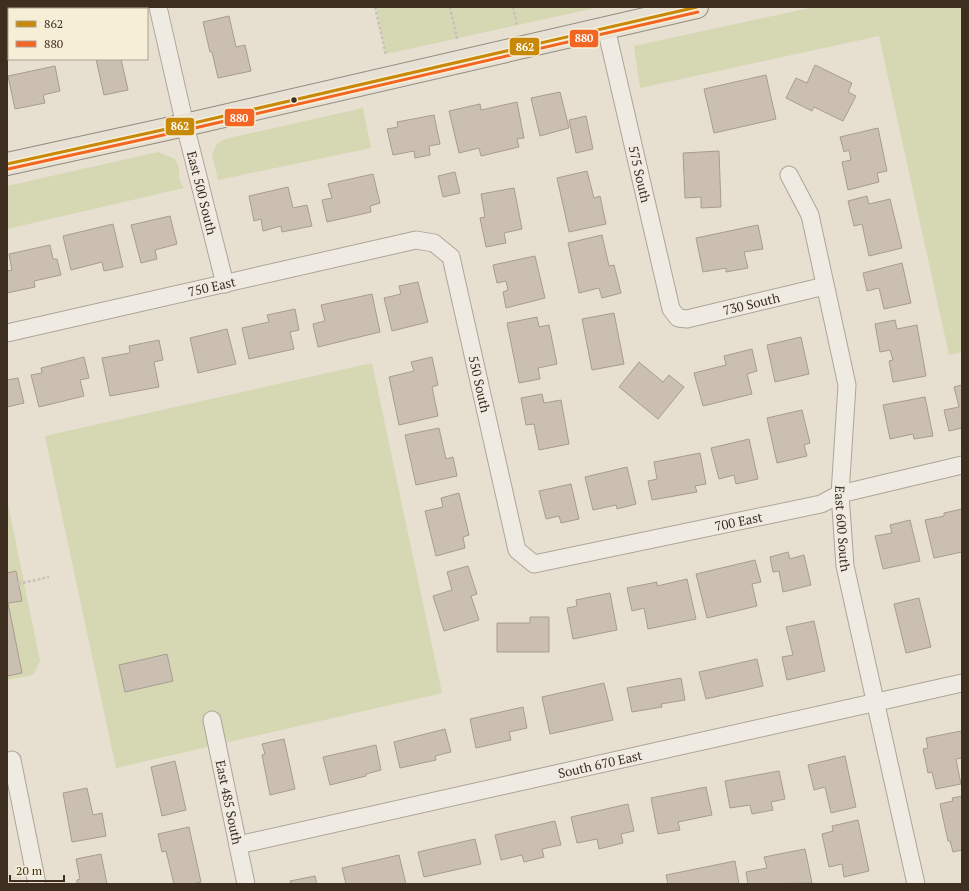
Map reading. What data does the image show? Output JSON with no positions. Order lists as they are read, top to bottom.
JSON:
{
  "streets": {
    "street": [
      "575 South",
      "East 500 South",
      "750 East",
      "730 South",
      "550 South",
      "700 East",
      "East 600 South",
      "South 670 East",
      "East 485 South"
    ]
  },
  "crossings": [
    ["575 South", "730 South"],
    ["East 500 South", "750 East"],
    ["750 East", "550 South"],
    ["730 South", "East 600 South"],
    ["550 South", "700 East"],
    ["700 East", "East 600 South"],
    ["East 600 South", "South 670 East"],
    ["South 670 East", "East 485 South"]
  ],
  "lines": ["transit line 862", "transit line 880"],
  "legend": ["862", "880"],
  "scale_bar": "20 m"
}
